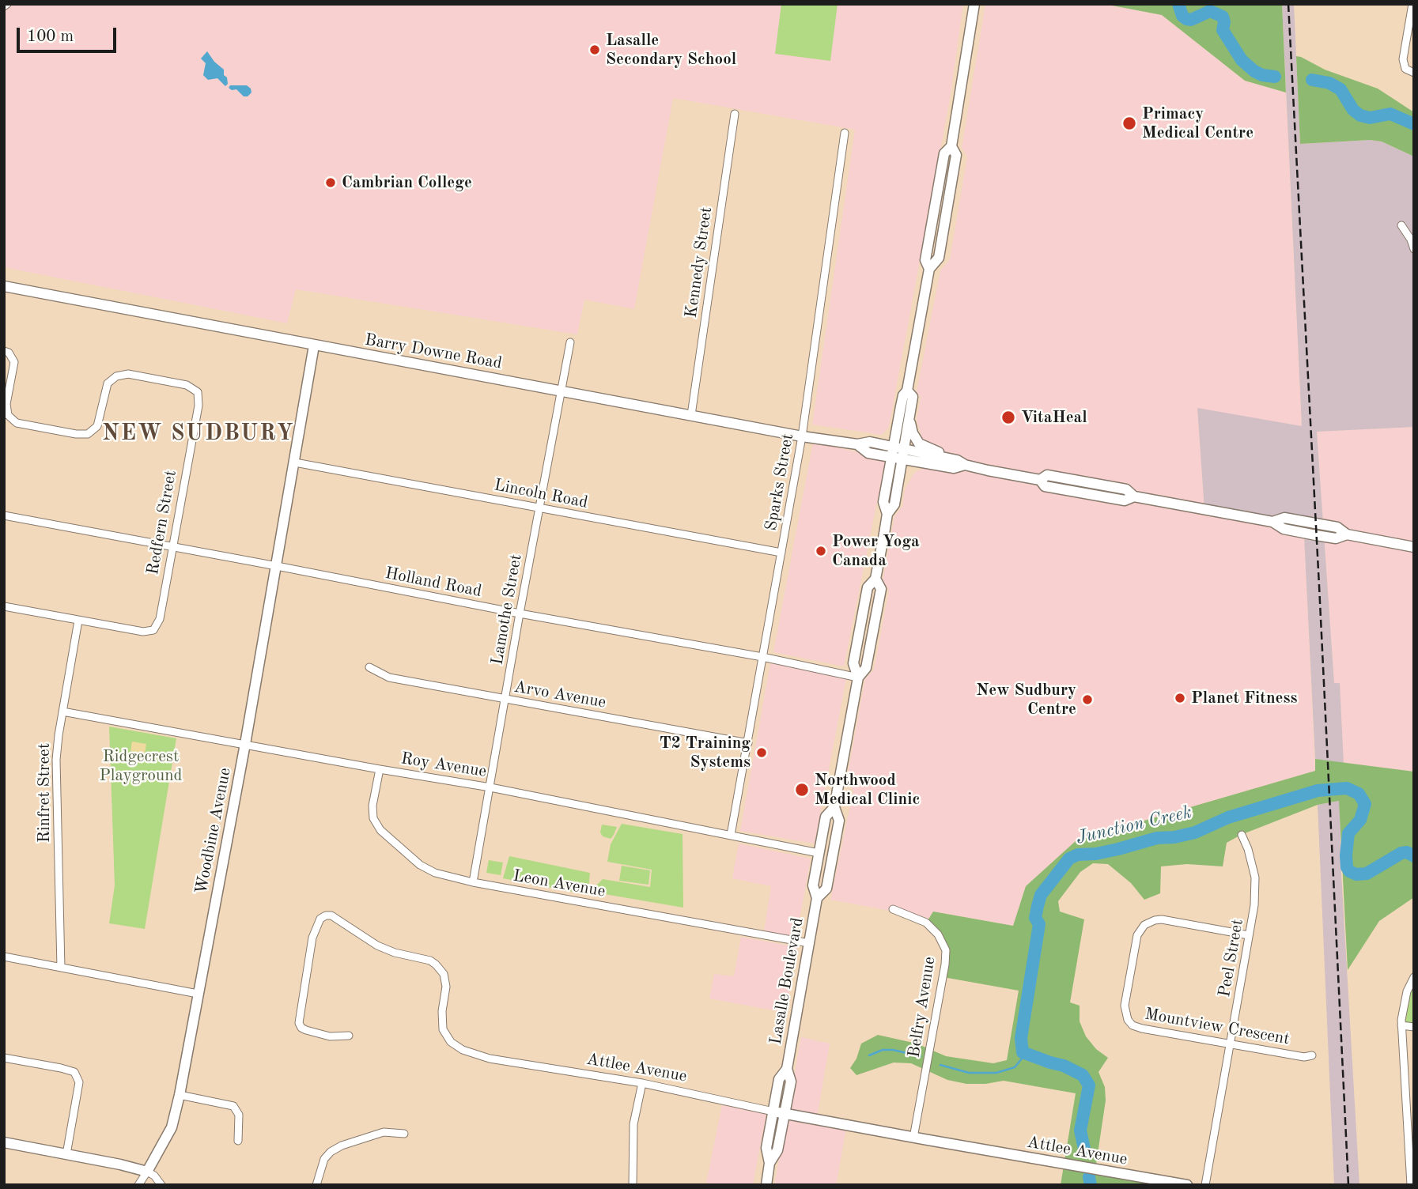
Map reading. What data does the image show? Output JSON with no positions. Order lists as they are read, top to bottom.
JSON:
{
  "streets": {
    "main road": [
      "Barry Downe Road",
      "Woodbine Avenue",
      "Lasalle Boulevard",
      "Attlee Avenue"
    ],
    "street": [
      "Kennedy Street",
      "Sparks Street",
      "Lincoln Road",
      "Redfern Street",
      "Holland Road",
      "Lamothe Street",
      "Arvo Avenue",
      "Roy Avenue",
      "Rinfret Street",
      "Leon Avenue",
      "Peel Street",
      "Belfry Avenue",
      "Mountview Crescent"
    ]
  },
  "crossings": [
    ["Kennedy Street", "Barry Downe Road"],
    ["Barry Downe Road", "Sparks Street"],
    ["Barry Downe Road", "Lamothe Street"],
    ["Barry Downe Road", "Woodbine Avenue"],
    ["Barry Downe Road", "Lasalle Boulevard"],
    ["Sparks Street", "Lincoln Road"],
    ["Sparks Street", "Holland Road"],
    ["Sparks Street", "Arvo Avenue"],
    ["Sparks Street", "Roy Avenue"],
    ["Lincoln Road", "Lamothe Street"],
    ["Lincoln Road", "Woodbine Avenue"],
    ["Redfern Street", "Holland Road"],
    ["Redfern Street", "Rinfret Street"],
    ["Holland Road", "Lamothe Street"],
    ["Holland Road", "Woodbine Avenue"],
    ["Holland Road", "Lasalle Boulevard"],
    ["Lamothe Street", "Arvo Avenue"],
    ["Lamothe Street", "Roy Avenue"],
    ["Lamothe Street", "Leon Avenue"],
    ["Roy Avenue", "Rinfret Street"],
    ["Roy Avenue", "Woodbine Avenue"],
    ["Roy Avenue", "Leon Avenue"],
    ["Roy Avenue", "Lasalle Boulevard"],
    ["Leon Avenue", "Lasalle Boulevard"],
    ["Peel Street", "Mountview Crescent"],
    ["Lasalle Boulevard", "Attlee Avenue"],
    ["Belfry Avenue", "Attlee Avenue"]
  ],
  "districts": ["NEW SUDBURY"],
  "water": ["Junction Creek"],
  "parks": ["Ridgecrest Playground"],
  "places": [
    "Lasalle Secondary School",
    "Primacy Medical Centre",
    "Cambrian College",
    "VitaHeal",
    "Power Yoga Canada",
    "Planet Fitness",
    "New Sudbury Centre",
    "T2 Training Systems",
    "Northwood Medical Clinic"
  ],
  "scale_bar": "100 m"
}
